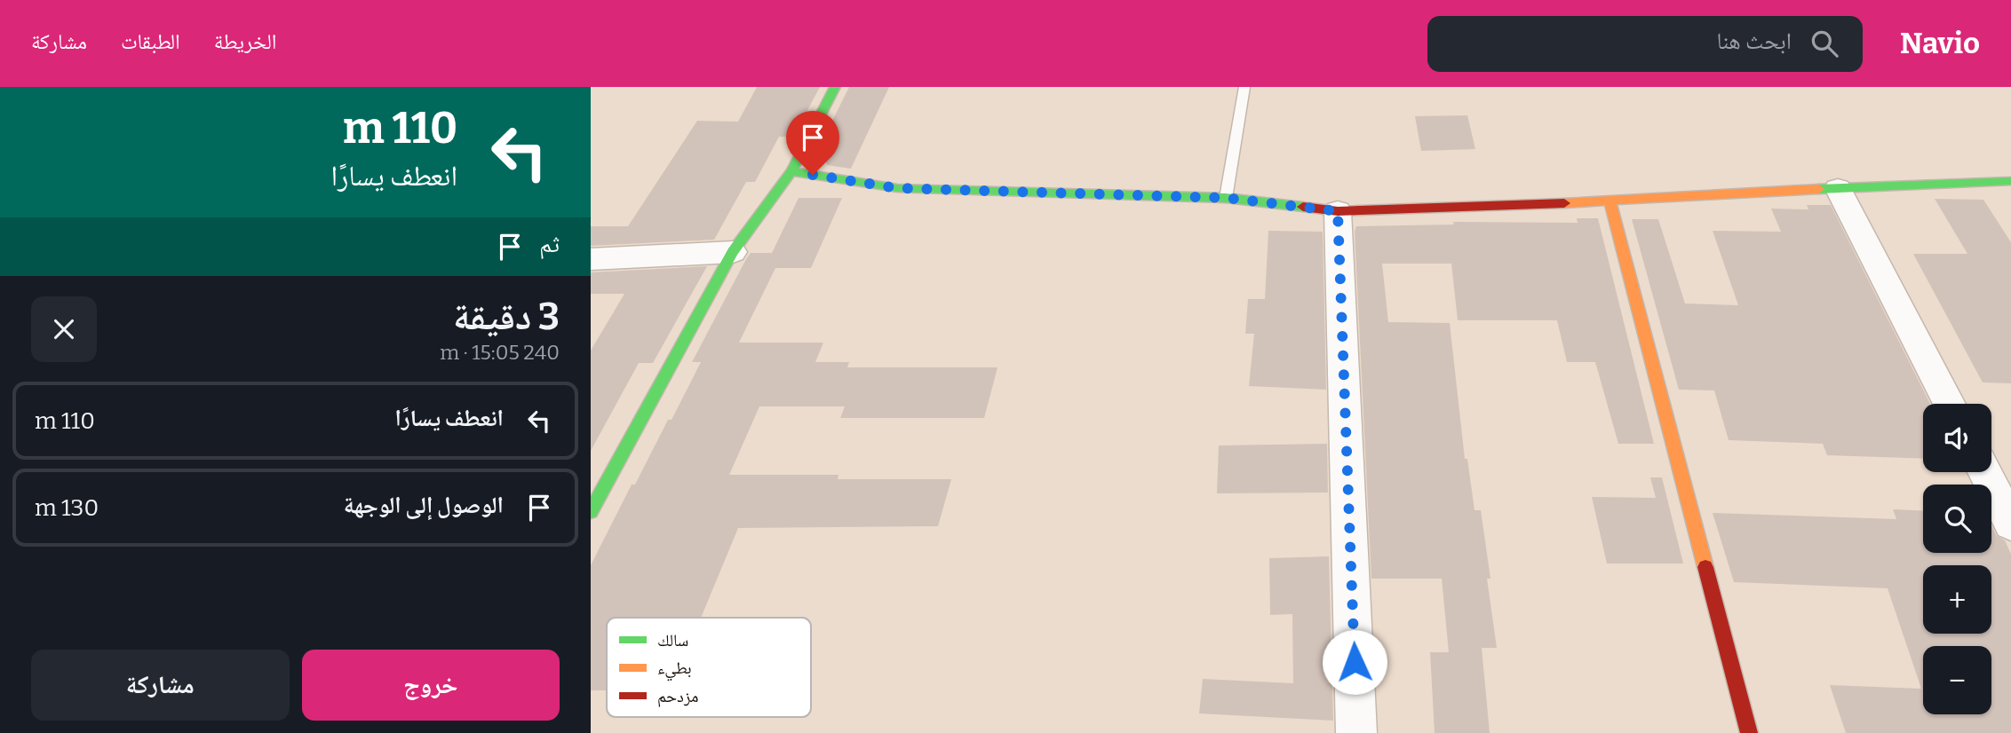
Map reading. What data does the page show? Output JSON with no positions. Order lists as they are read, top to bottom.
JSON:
{
  "legend": ["سالك", "بطيء", "مزدحم"],
  "page": {
    "header": "Navio",
    "search": "ابحث هنا",
    "nav": ["الخريطة", "الطبقات", "مشاركة"],
    "turn": ["110 m", "انعطف يسارًا"],
    "then": "ثم",
    "heading": ["3 دقيقة", "240 m · 15:05"],
    "list": [
      {
        "name": "انعطف يسارًا",
        "value": "110 m"
      },
      {
        "name": "الوصول إلى الوجهة",
        "value": "130 m"
      }
    ],
    "map_buttons": ["+", "−"],
    "buttons": ["خروج", "مشاركة"]
  }
}
